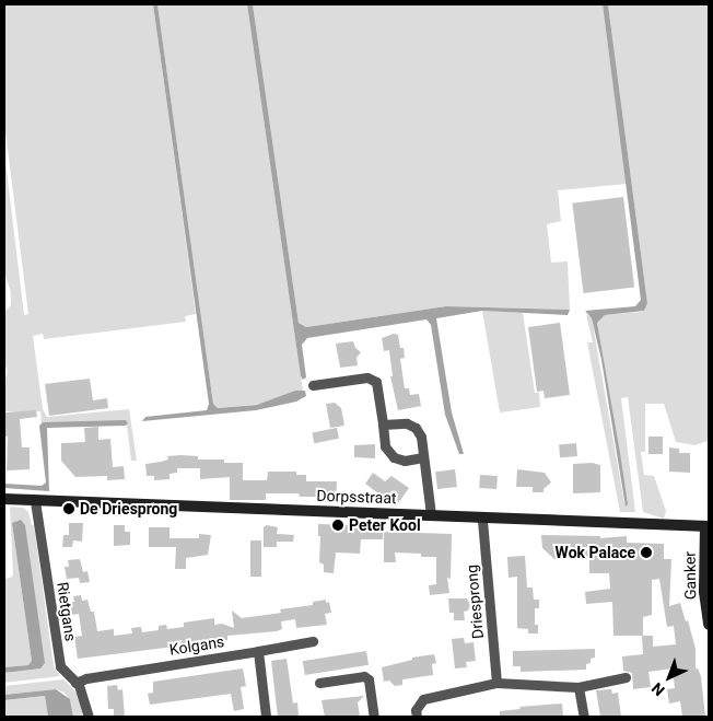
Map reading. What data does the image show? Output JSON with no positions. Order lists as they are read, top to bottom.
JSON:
{
  "streets": {
    "street": [
      "Dorpsstraat",
      "Ganker",
      "Driesprong",
      "Rietgans",
      "Kolgans"
    ]
  },
  "crossings": [
    ["Dorpsstraat", "Ganker"],
    ["Dorpsstraat", "Driesprong"],
    ["Dorpsstraat", "Rietgans"],
    ["Rietgans", "Kolgans"]
  ],
  "places": ["De Driesprong", "Peter Kool", "Wok Palace"],
  "north": "bottom left"
}
